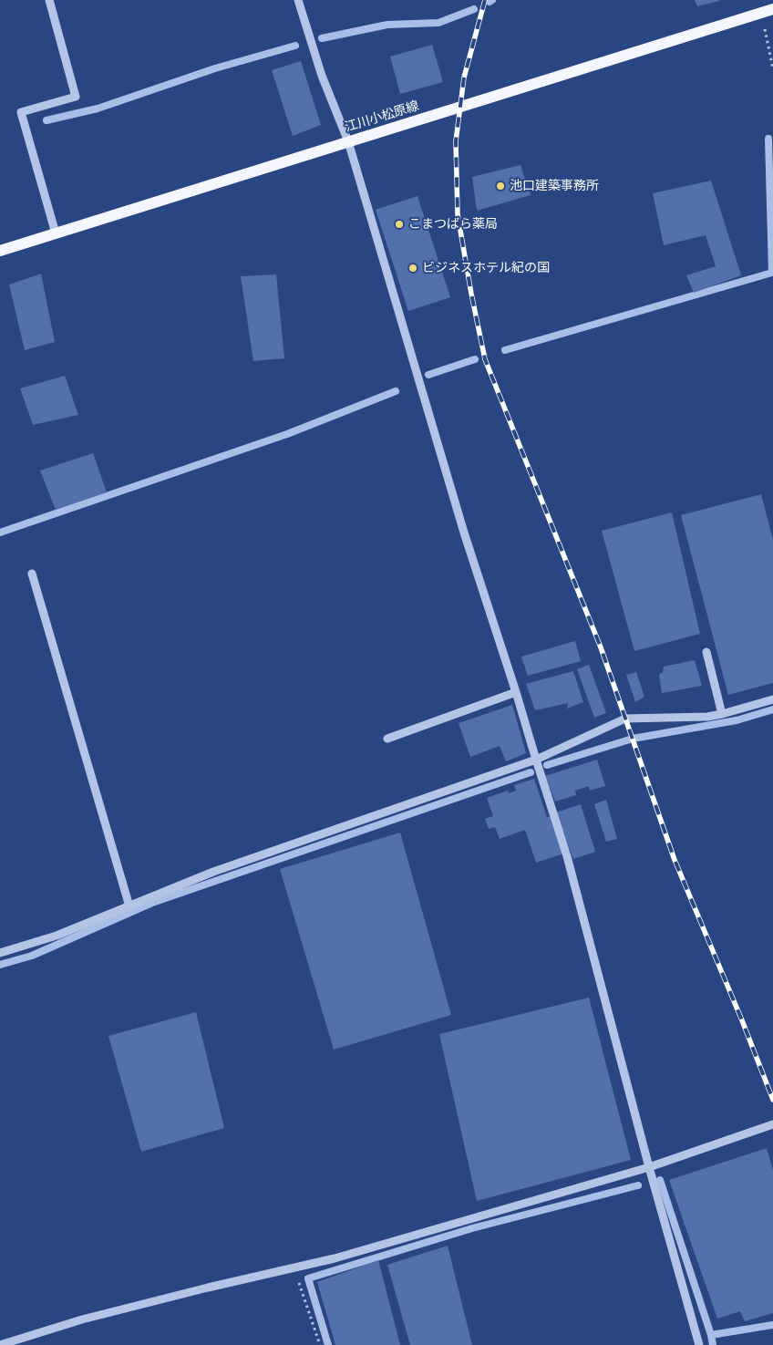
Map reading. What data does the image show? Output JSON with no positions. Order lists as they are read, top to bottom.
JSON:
{
  "streets": {
    "main road": ["江川小松原線"]
  },
  "places": ["池口建築事務所", "こまつばら薬局", "ビジネスホテル紀の国"]
}
